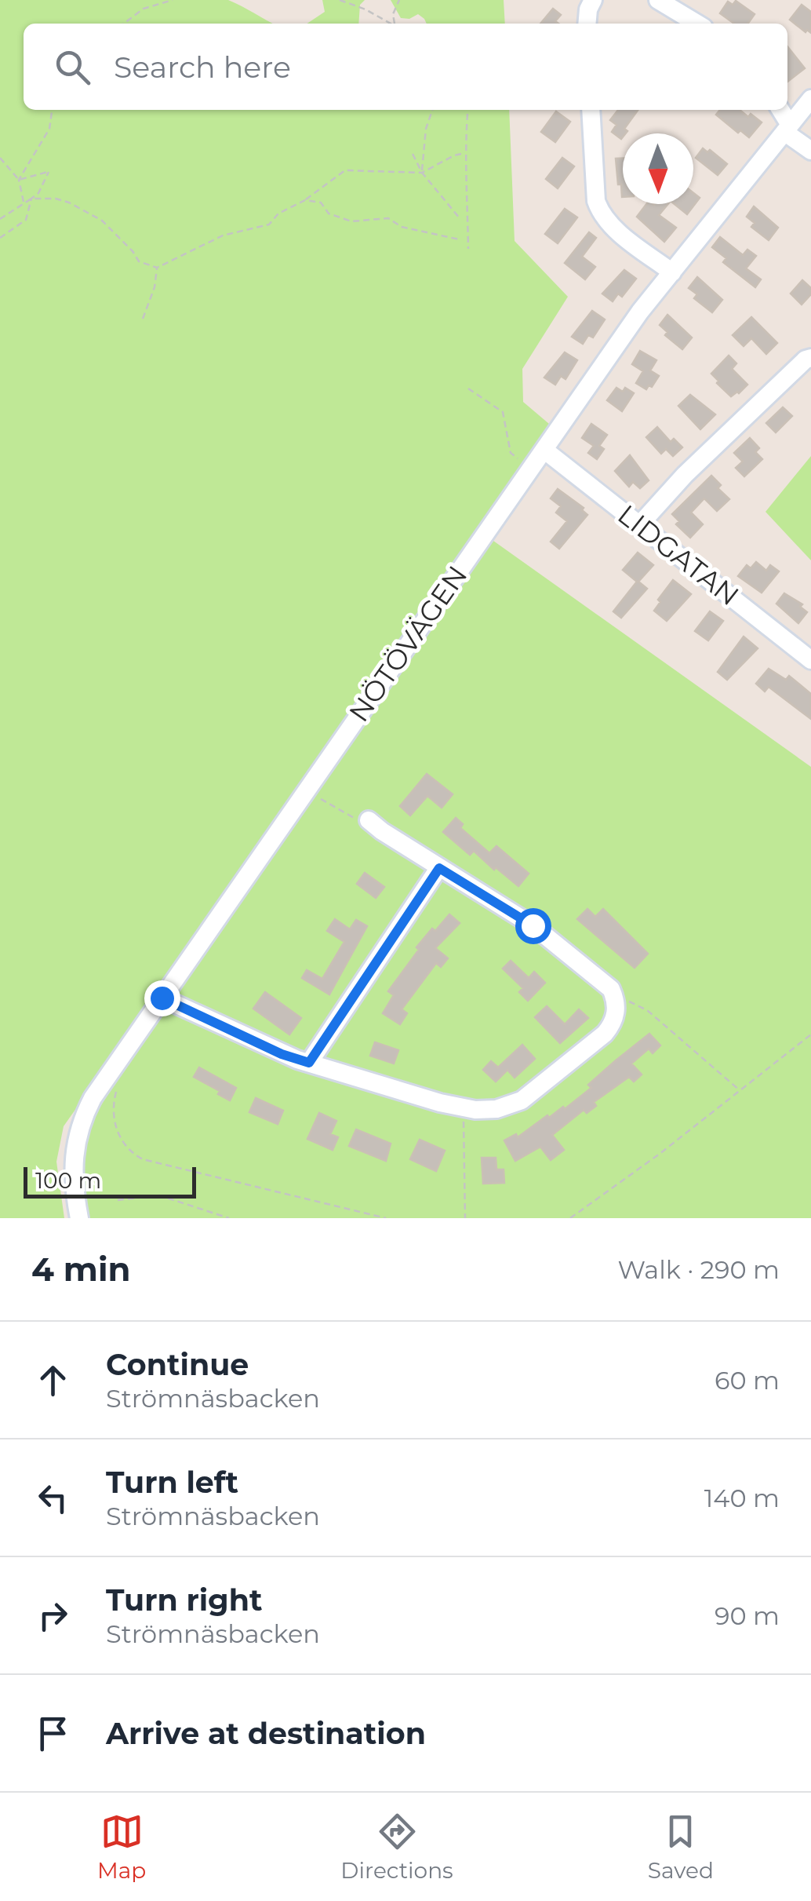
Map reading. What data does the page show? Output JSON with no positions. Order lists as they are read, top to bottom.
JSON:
{
  "streets": {
    "street": ["LIDGATAN", "NÖTÖVÄGEN"]
  },
  "crossings": [
    ["LIDGATAN", "NÖTÖVÄGEN"]
  ],
  "scale_bar": "100 m",
  "north": "bottom",
  "page": {
    "search": "Search here",
    "scale": "100 m",
    "heading": ["4 min", "Walk · 290 m"],
    "list": [
      ["Continue", "Strömnäsbacken", "60 m"],
      ["Turn left", "Strömnäsbacken", "140 m"],
      ["Turn right", "Strömnäsbacken", "90 m"],
      "Arrive at destination"
    ],
    "nav": ["Map", "Directions", "Saved"]
  }
}
